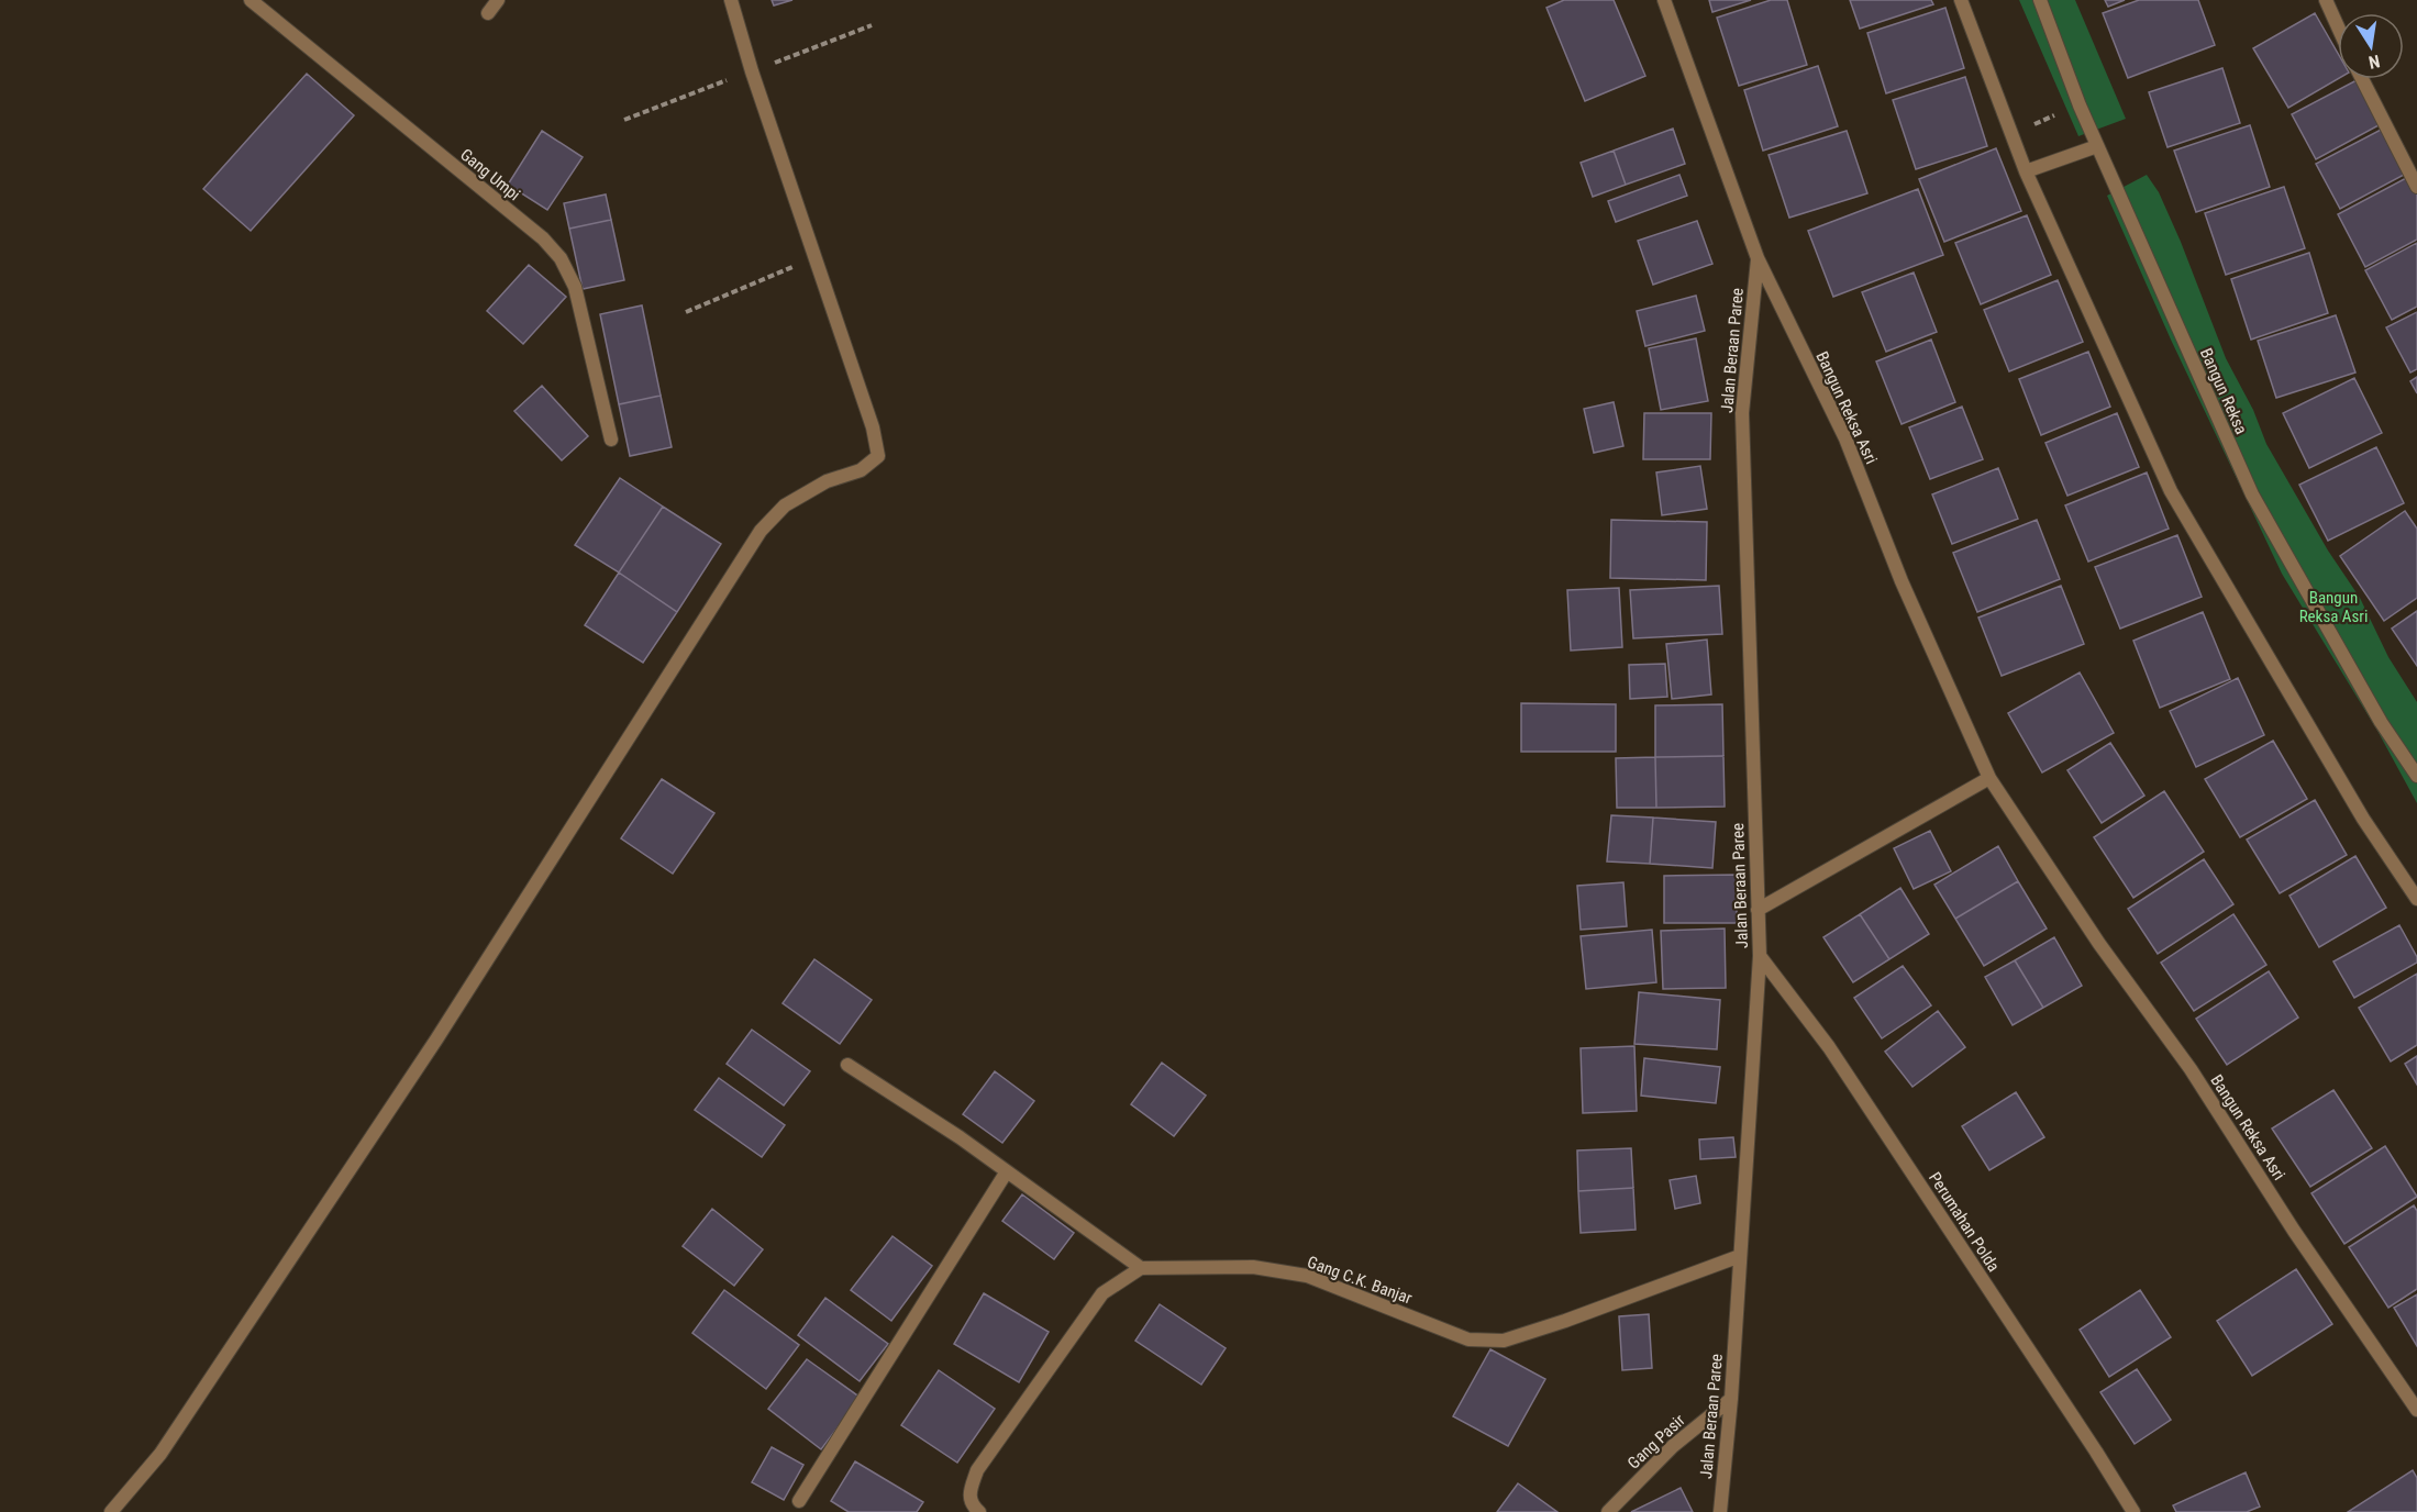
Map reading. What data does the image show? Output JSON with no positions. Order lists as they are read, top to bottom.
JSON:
{
  "streets": {
    "street": [
      "Gang Umpi",
      "Jalan Beraan Paree",
      "Bangun Reksa",
      "Bangun Reksa Asri",
      "Perumahan Polda",
      "Gang C.K. Banjar",
      "Gang Pasir"
    ]
  },
  "crossings": [
    ["Jalan Beraan Paree", "Bangun Reksa Asri"],
    ["Jalan Beraan Paree", "Perumahan Polda"],
    ["Jalan Beraan Paree", "Gang C.K. Banjar"],
    ["Jalan Beraan Paree", "Gang Pasir"]
  ],
  "parks": ["Bangun Reksa Asri"],
  "north": "bottom"
}
